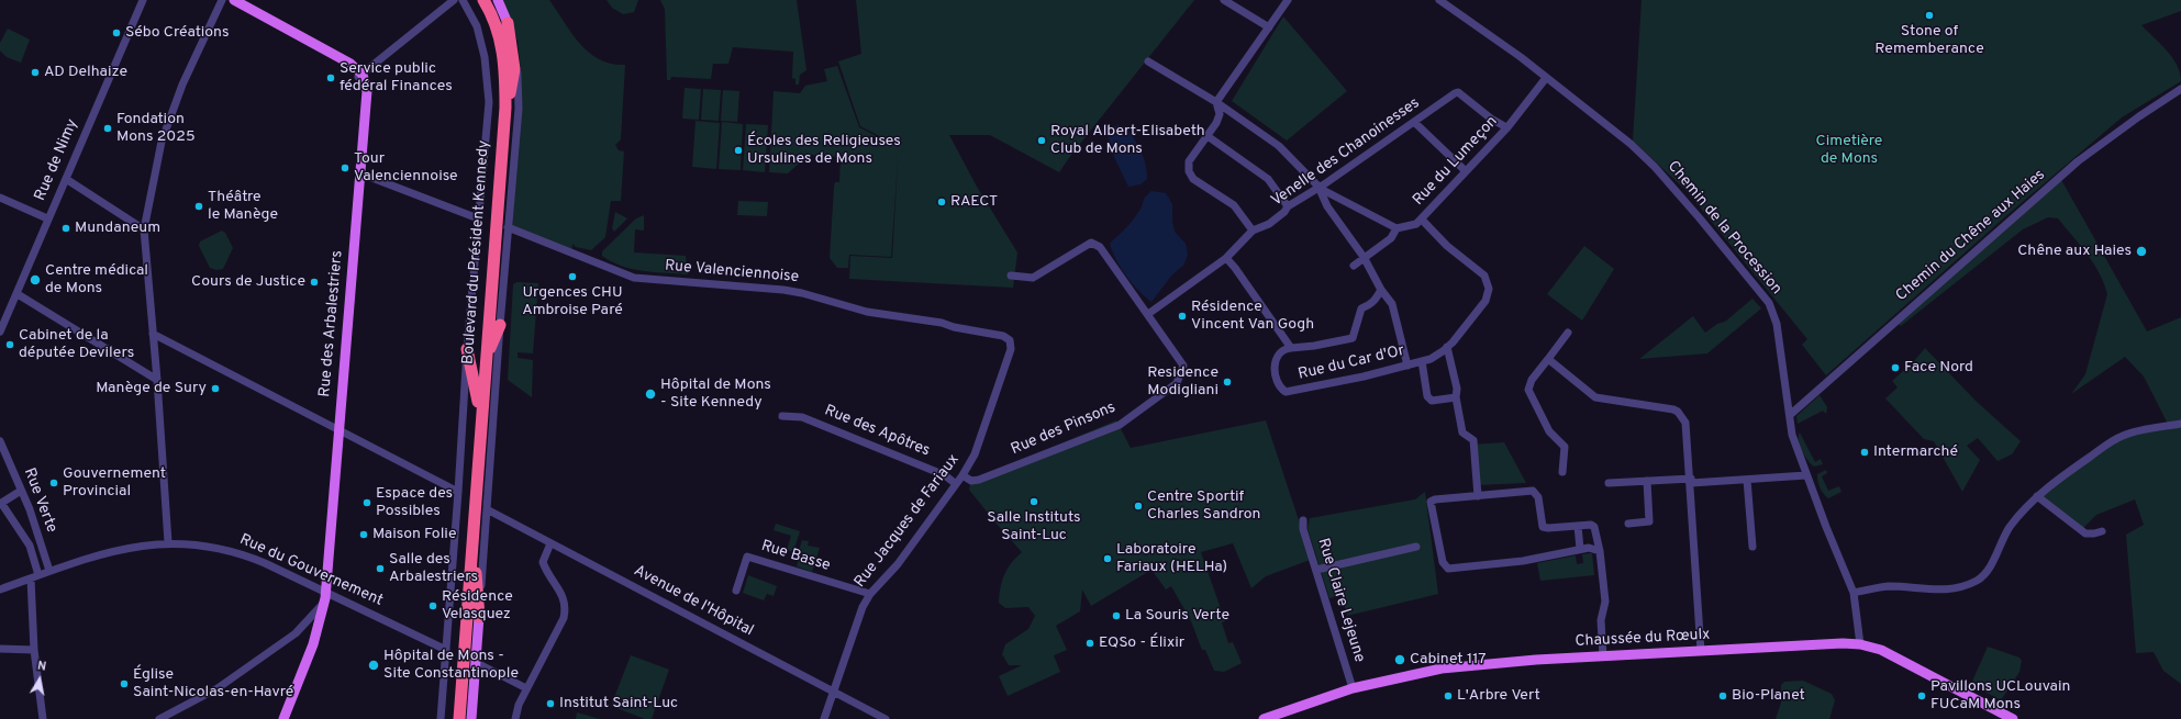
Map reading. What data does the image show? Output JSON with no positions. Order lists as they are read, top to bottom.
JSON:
{
  "streets": {
    "highway": ["Boulevard du Président Kennedy"],
    "main road": ["Rue des Arbalestriers", "Chaussée du Rœulx"],
    "street": [
      "Venelle des Chanoinesses",
      "Rue de Nimy",
      "Rue du Lumeçon",
      "Chemin de la Procession",
      "Chemin du Chêne aux Haies",
      "Rue Valenciennoise",
      "Rue du Car d'Or",
      "Rue des Pinsons",
      "Rue des Apôtres",
      "Rue Verte",
      "Rue Jacques de Fariaux",
      "Rue Basse",
      "Rue du Gouvernement",
      "Rue Claire Lejeune",
      "Avenue de l'Hôpital"
    ]
  },
  "crossings": [
    ["Venelle des Chanoinesses", "Rue du Lumeçon"],
    ["Venelle des Chanoinesses", "Rue des Pinsons"],
    ["Rue du Lumeçon", "Chemin de la Procession"],
    ["Rue du Lumeçon", "Rue du Car d'Or"],
    ["Chemin de la Procession", "Chemin du Chêne aux Haies"],
    ["Chemin de la Procession", "Chaussée du Rœulx"],
    ["Boulevard du Président Kennedy", "Rue Valenciennoise"],
    ["Boulevard du Président Kennedy", "Rue du Gouvernement"],
    ["Boulevard du Président Kennedy", "Avenue de l'Hôpital"],
    ["Rue Valenciennoise", "Rue Jacques de Fariaux"],
    ["Rue des Arbalestriers", "Rue du Gouvernement"],
    ["Rue des Pinsons", "Rue Jacques de Fariaux"],
    ["Rue des Apôtres", "Rue Jacques de Fariaux"],
    ["Rue Verte", "Rue du Gouvernement"],
    ["Rue Jacques de Fariaux", "Rue Basse"],
    ["Rue Jacques de Fariaux", "Avenue de l'Hôpital"],
    ["Rue Claire Lejeune", "Chaussée du Rœulx"]
  ],
  "parks": ["Cimetière de Mons"],
  "places": [
    "Stone of Rememberance",
    "Sébo Créations",
    "AD Delhaize",
    "Service public fédéral Finances",
    "Fondation Mons 2025",
    "Royal Albert-Elisabeth Club de Mons",
    "Écoles des Religieuses Ursulines de Mons",
    "Tour Valenciennoise",
    "RAECT",
    "Théâtre le Manège",
    "Mundaneum",
    "Chêne aux Haies",
    "Urgences CHU Ambroise Paré",
    "Centre médical de Mons",
    "Cours de Justice",
    "Résidence Vincent Van Gogh",
    "Cabinet de la députée Devilers",
    "Face Nord",
    "Residence Modigliani",
    "Manège de Sury",
    "Hôpital de Mons - Site Kennedy",
    "Intermarché",
    "Gouvernement Provincial",
    "Salle Instituts Saint-Luc",
    "Espace des Possibles",
    "Centre Sportif Charles Sandron",
    "Maison Folie",
    "Laboratoire Fariaux (HELHa)",
    "Salle des Arbalestriers",
    "Résidence Velasquez",
    "La Souris Verte",
    "EQSo - Élixir",
    "Cabinet 117",
    "Hôpital de Mons - Site Constantinople",
    "Église Saint-Nicolas-en-Havré",
    "L'Arbre Vert",
    "Bio-Planet",
    "Pavillons UCLouvain FUCaM Mons",
    "Institut Saint-Luc"
  ],
  "north": "top"
}
